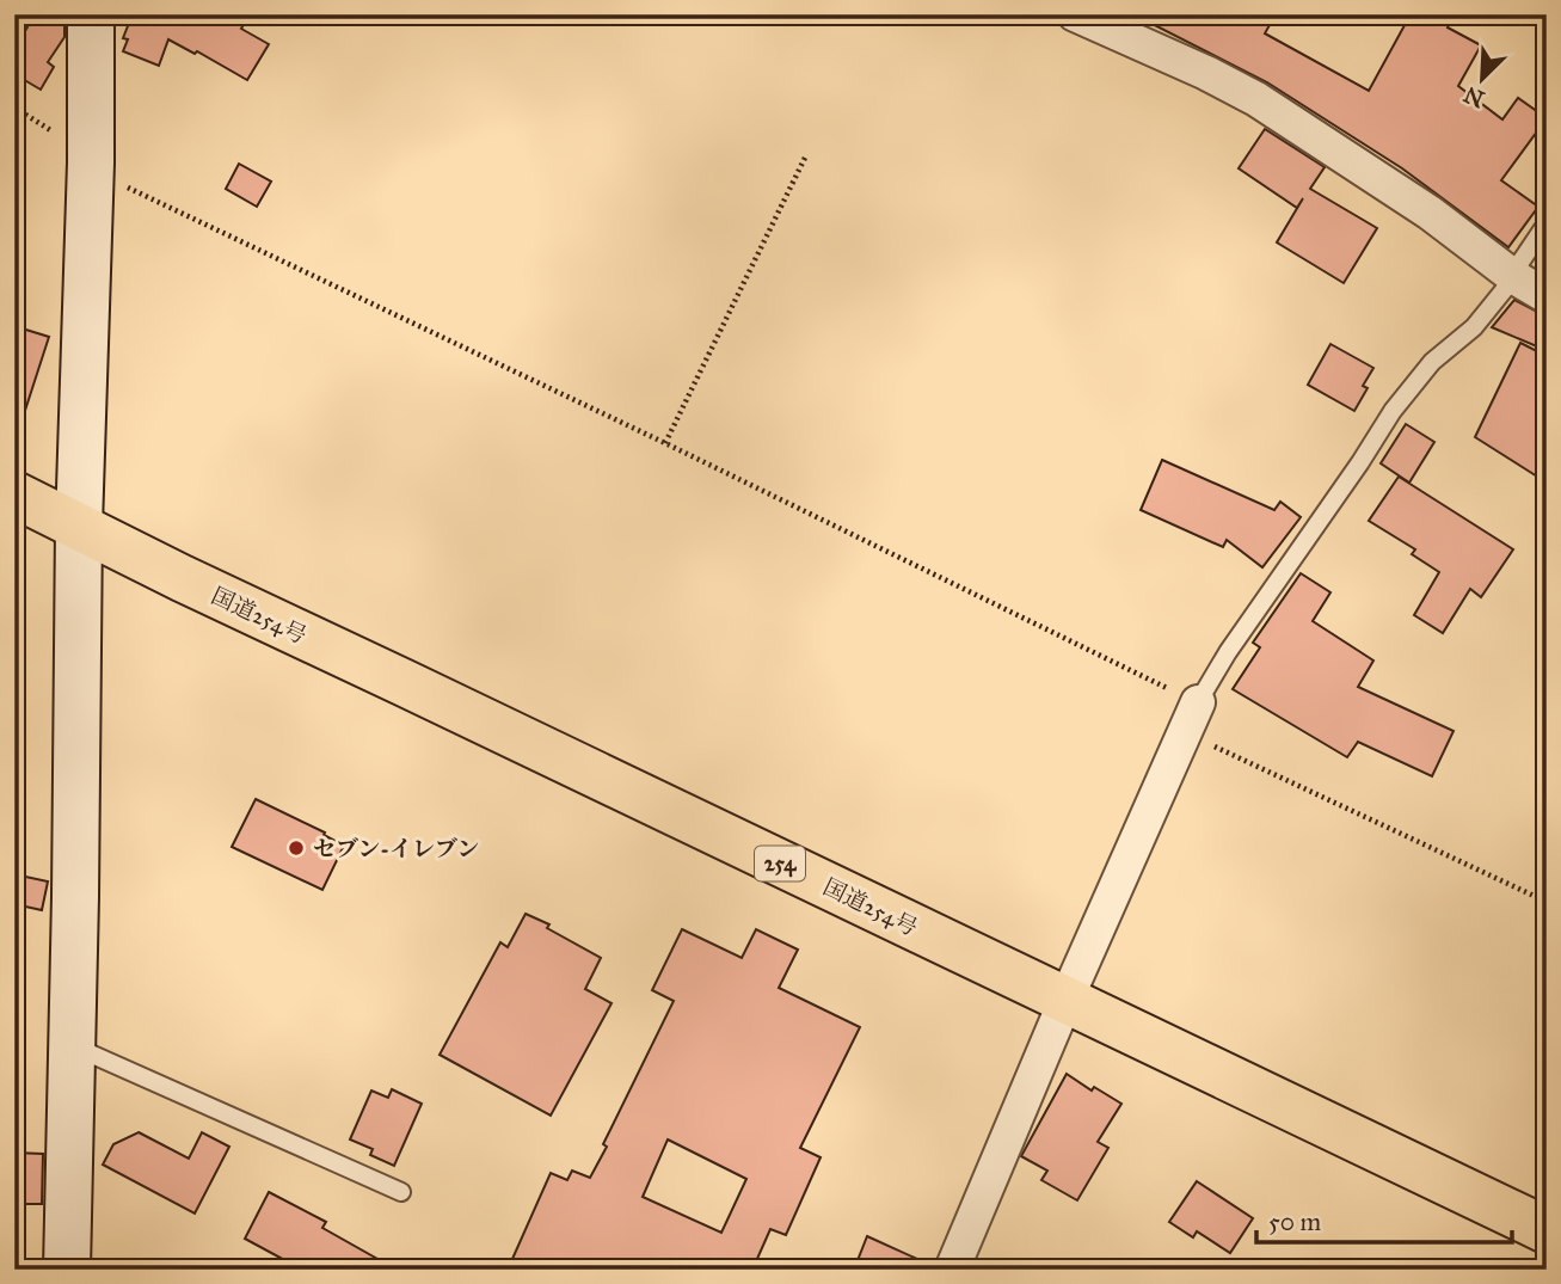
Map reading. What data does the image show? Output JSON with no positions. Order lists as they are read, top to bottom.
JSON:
{
  "streets": {
    "highway": ["国道254号", "254"]
  },
  "places": ["セブン-イレブン"],
  "scale_bar": "50 m",
  "north": "bottom left"
}
